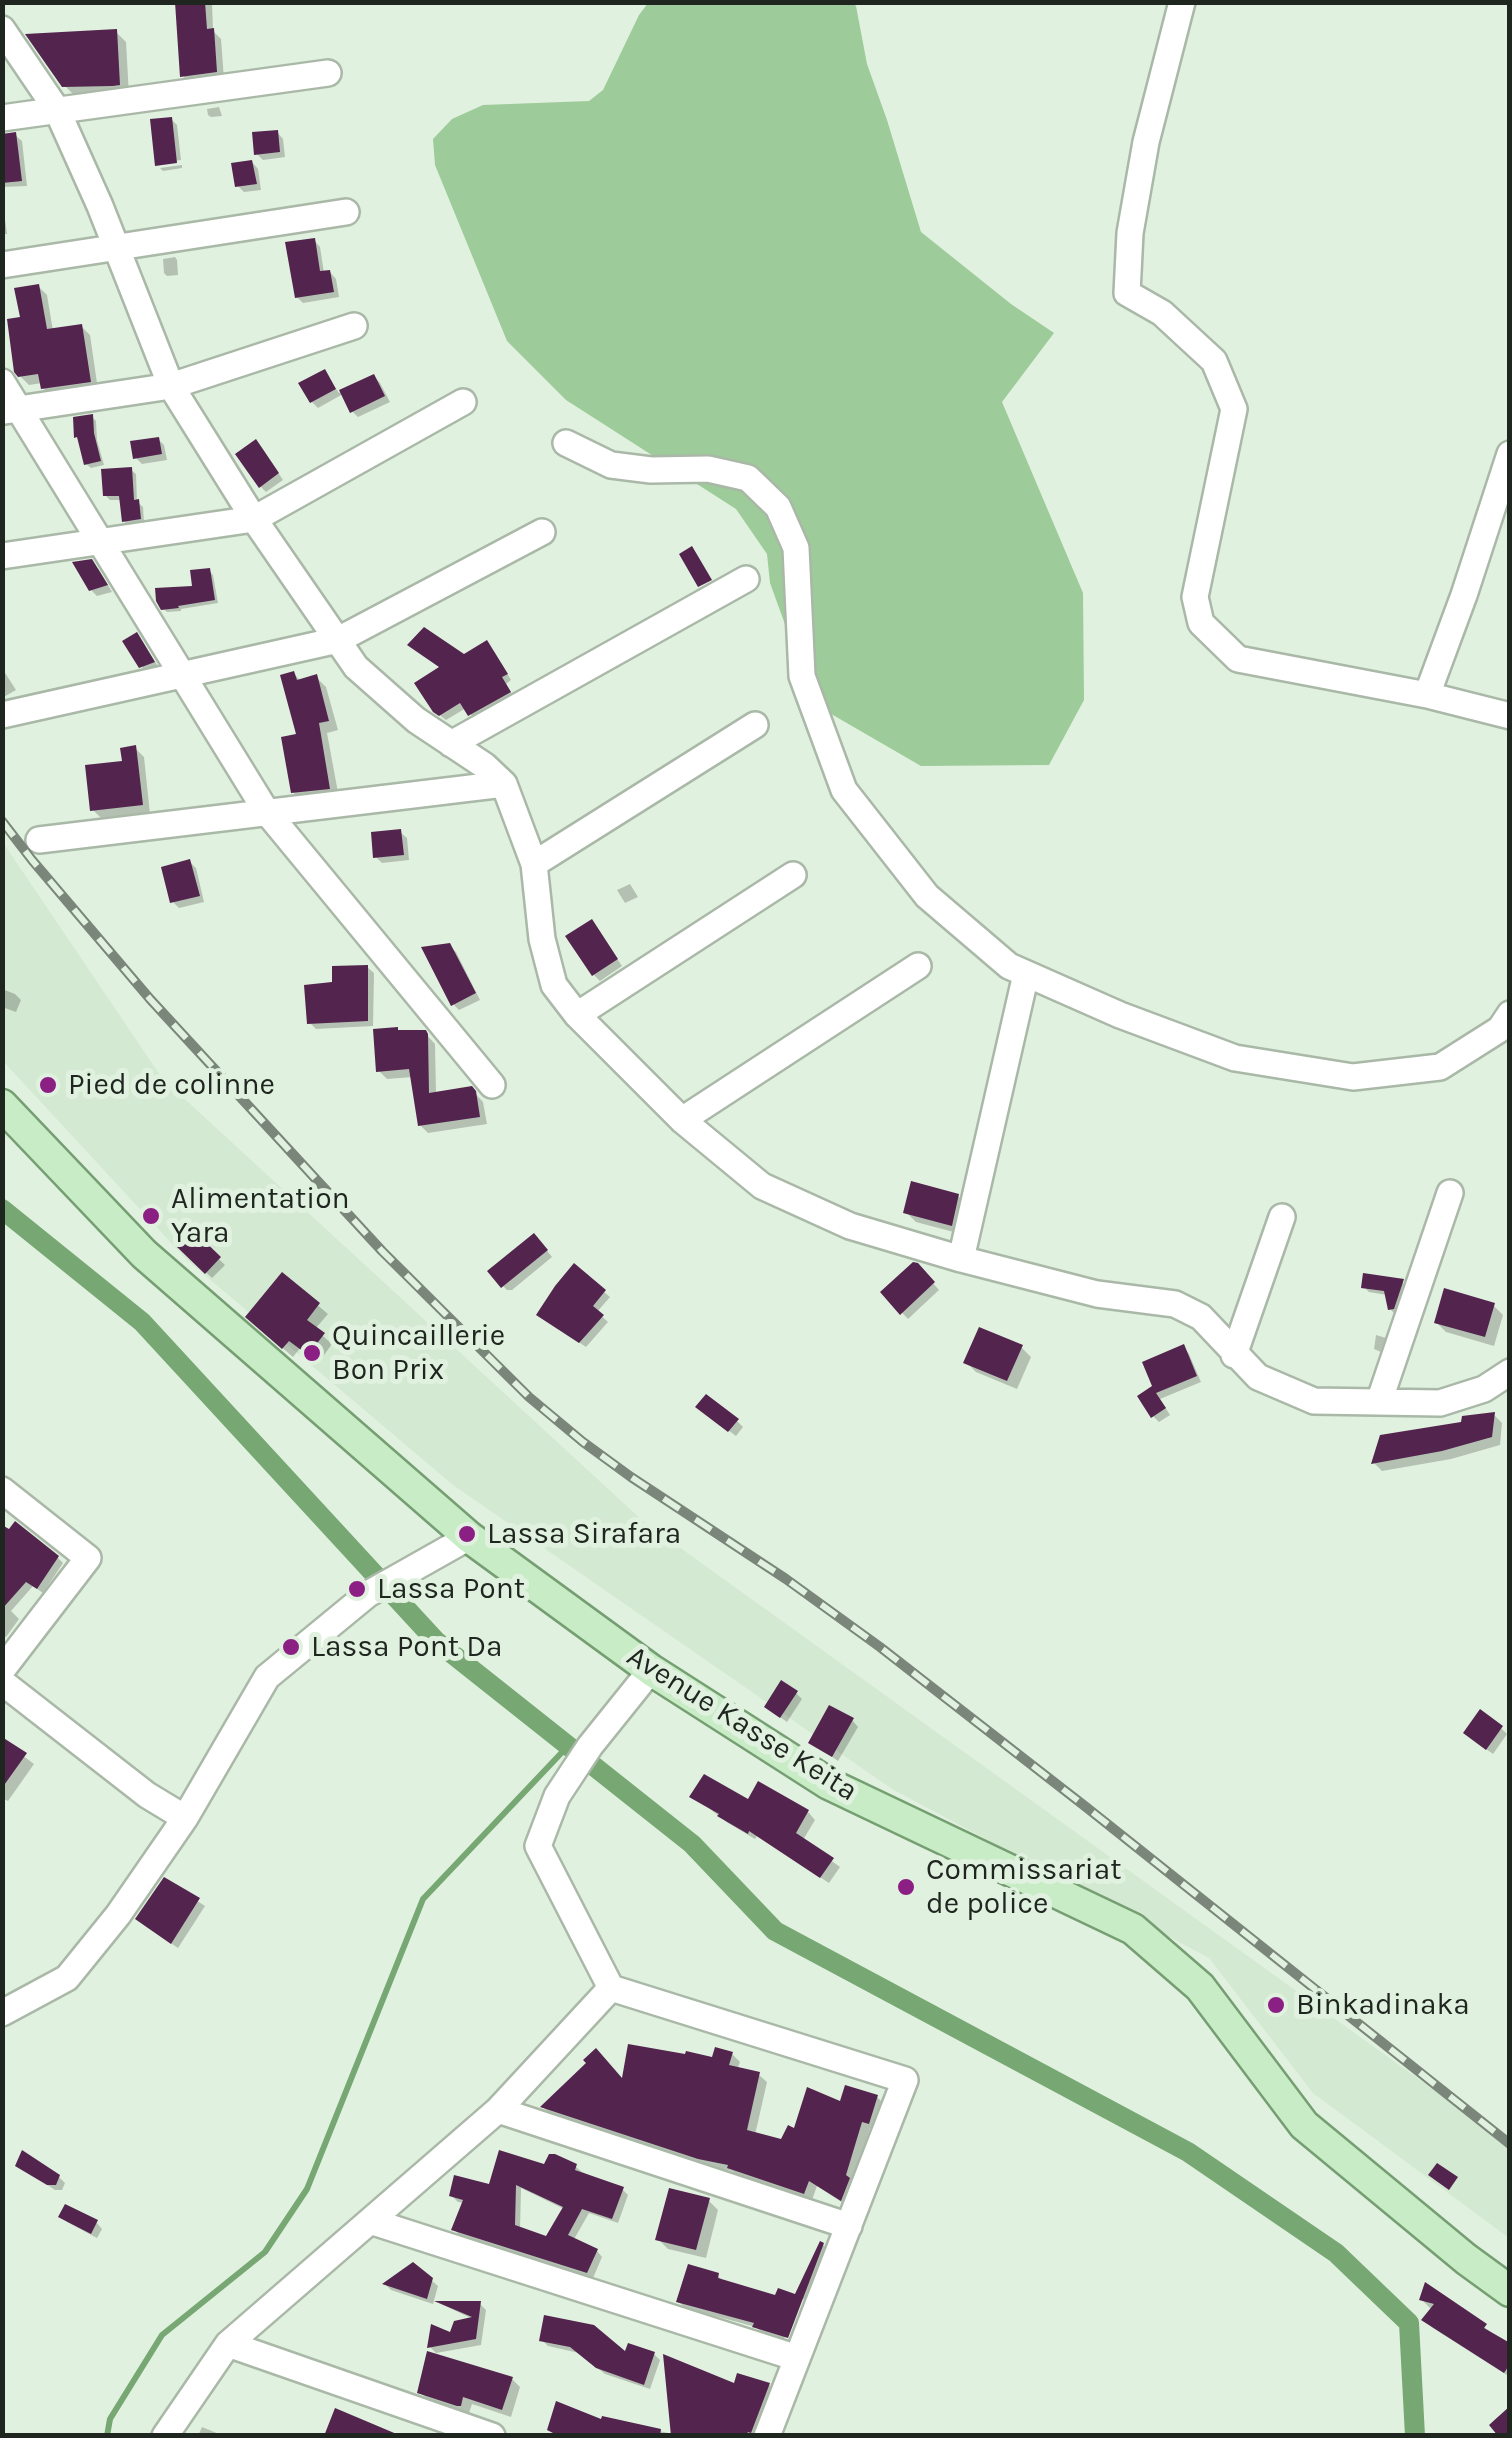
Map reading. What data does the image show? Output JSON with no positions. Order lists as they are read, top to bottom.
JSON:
{
  "streets": {
    "main road": ["Avenue Kasse Keita"]
  },
  "places": [
    "Pied de colinne",
    "Alimentation Yara",
    "Quincaillerie Bon Prix",
    "Lassa Sirafara",
    "Lassa Pont",
    "Lassa Pont Da",
    "Commissariat de police",
    "Binkadinaka"
  ]
}
